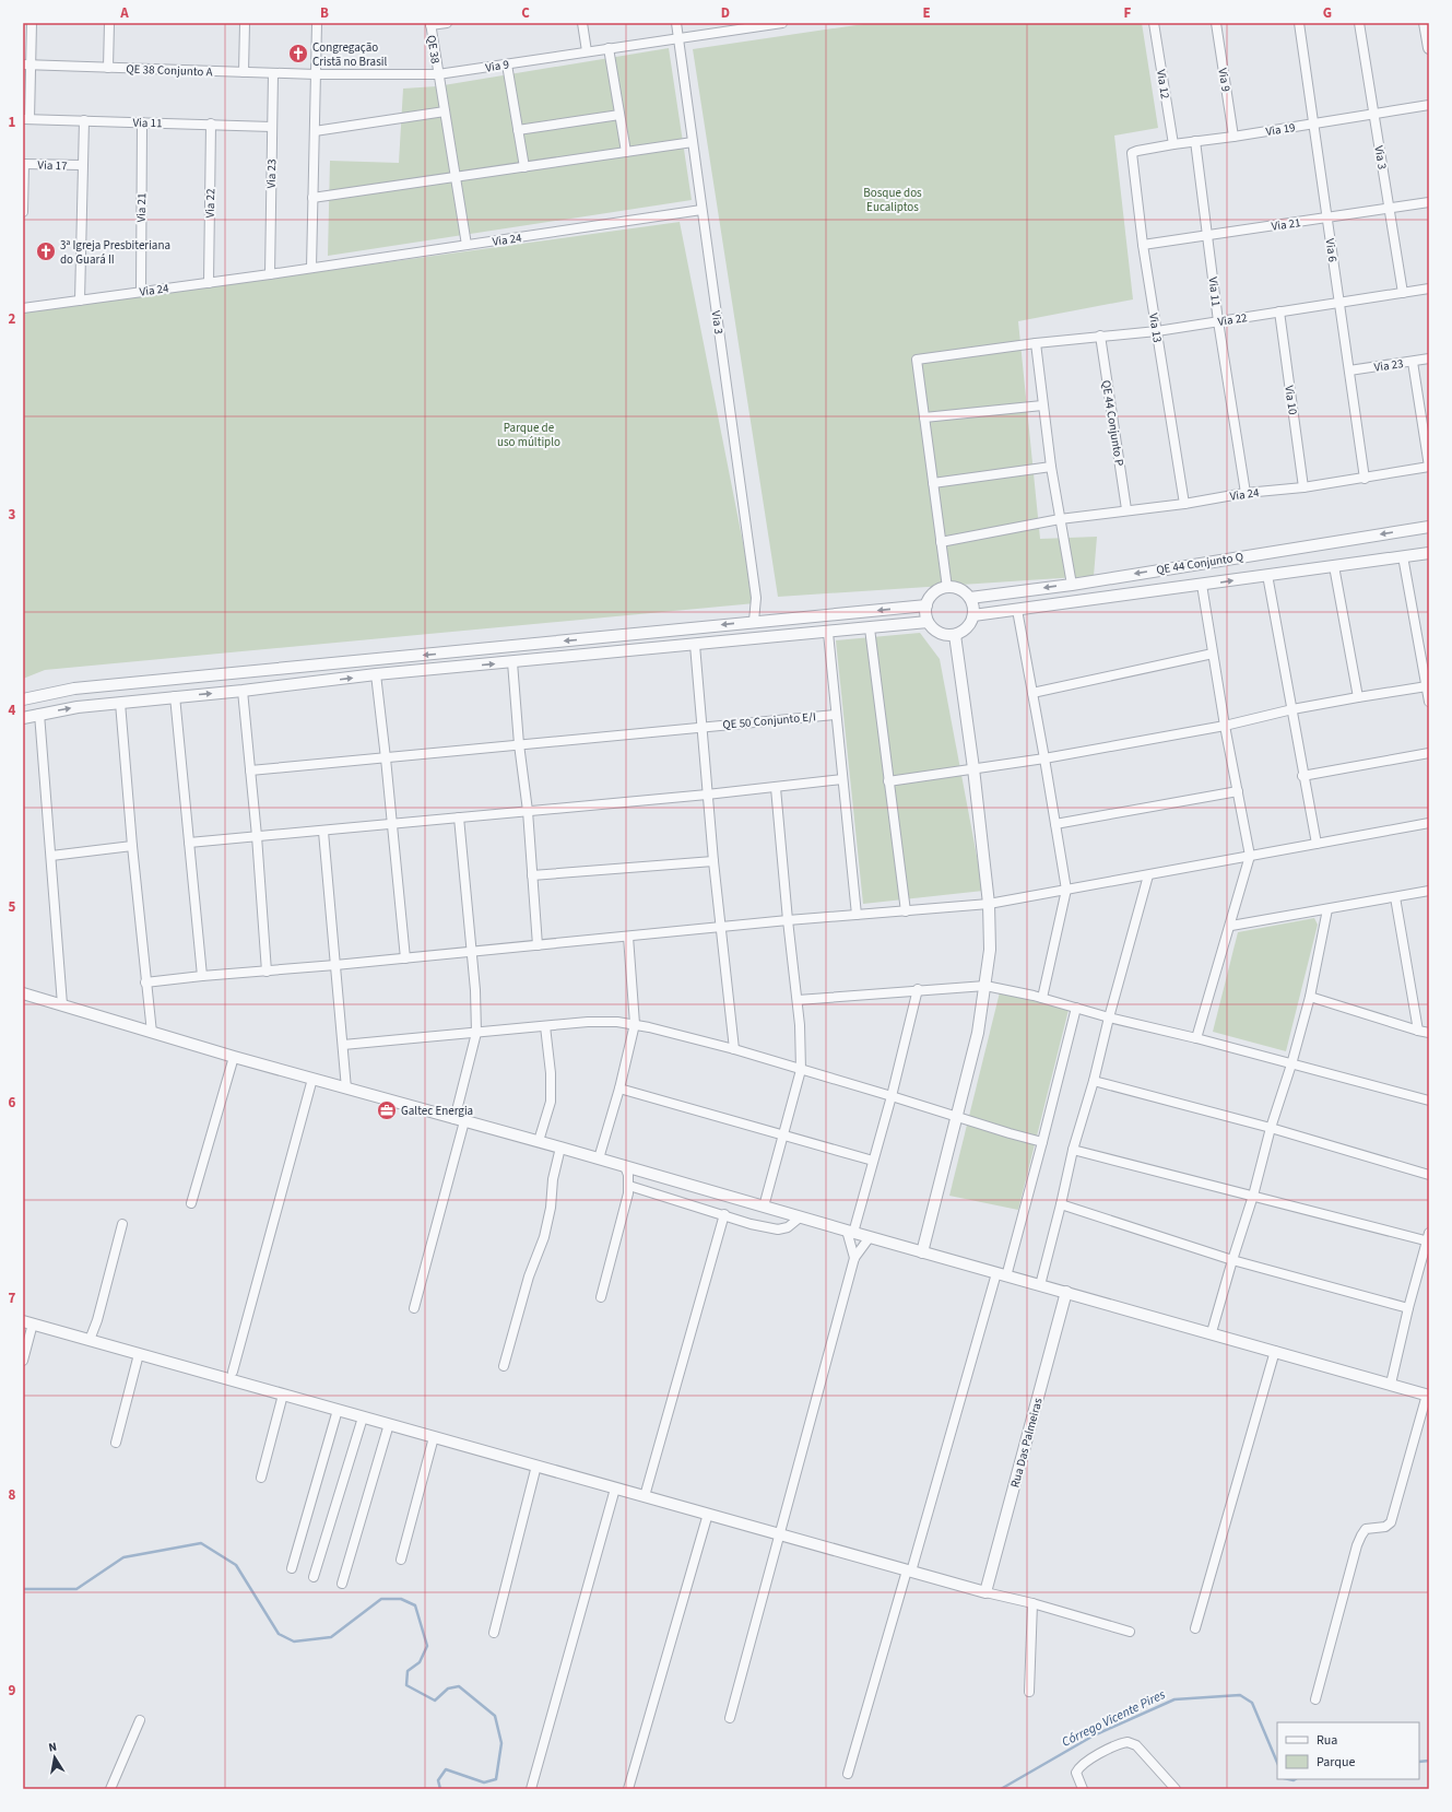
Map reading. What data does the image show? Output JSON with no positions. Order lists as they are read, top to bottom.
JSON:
{
  "streets": {
    "street": [
      "QE 38",
      "Via 9",
      "QE 38 Conjunto A",
      "Via 12",
      "Via 11",
      "Via 19",
      "Via 3",
      "Via 17",
      "Via 23",
      "Via 22",
      "Via 21",
      "Via 24",
      "Via 6",
      "Via 13",
      "Via 10",
      "QE 44 Conjunto P",
      "QE 44 Conjunto Q",
      "QE 50 Conjunto E/I",
      "Rua Das Palmeiras"
    ]
  },
  "crossings": [
    ["QE 38", "Via 9"],
    ["QE 38", "Via 24"],
    ["Via 9", "QE 38 Conjunto A"],
    ["Via 9", "Via 19"],
    ["Via 9", "Via 3"],
    ["QE 38 Conjunto A", "Via 23"],
    ["Via 12", "Via 19"],
    ["Via 11", "Via 19"],
    ["Via 11", "Via 23"],
    ["Via 11", "Via 22"],
    ["Via 11", "Via 21"],
    ["Via 11", "Via 24"],
    ["Via 19", "Via 3"],
    ["Via 19", "Via 6"],
    ["Via 19", "Via 13"],
    ["Via 3", "Via 22"],
    ["Via 3", "Via 21"],
    ["Via 3", "Via 24"],
    ["Via 23", "Via 24"],
    ["Via 23", "Via 6"],
    ["Via 22", "Via 24"],
    ["Via 22", "Via 6"],
    ["Via 22", "Via 13"],
    ["Via 22", "Via 10"],
    ["Via 22", "QE 44 Conjunto P"],
    ["Via 21", "Via 24"],
    ["Via 21", "Via 6"],
    ["Via 21", "Via 13"],
    ["Via 24", "Via 6"],
    ["Via 24", "Via 13"],
    ["Via 24", "Via 10"],
    ["Via 24", "QE 44 Conjunto P"]
  ],
  "water": ["Córrego Vicente Pires"],
  "parks": ["Bosque dos Eucaliptos", "Parque de uso múltiplo"],
  "places": {
    "church": ["Congregação Cristã no Brasil", "3ª Igreja Presbiteriana do Guará II"],
    "office": ["Galtec Energia"]
  },
  "legend": ["Rua", "Parque"],
  "north": "top",
  "grid": {
    "columns": [
      "A",
      "B",
      "C",
      "D",
      "E",
      "F",
      "G"
    ],
    "rows": [
      "1",
      "2",
      "3",
      "4",
      "5",
      "6",
      "7",
      "8",
      "9"
    ]
  }
}
